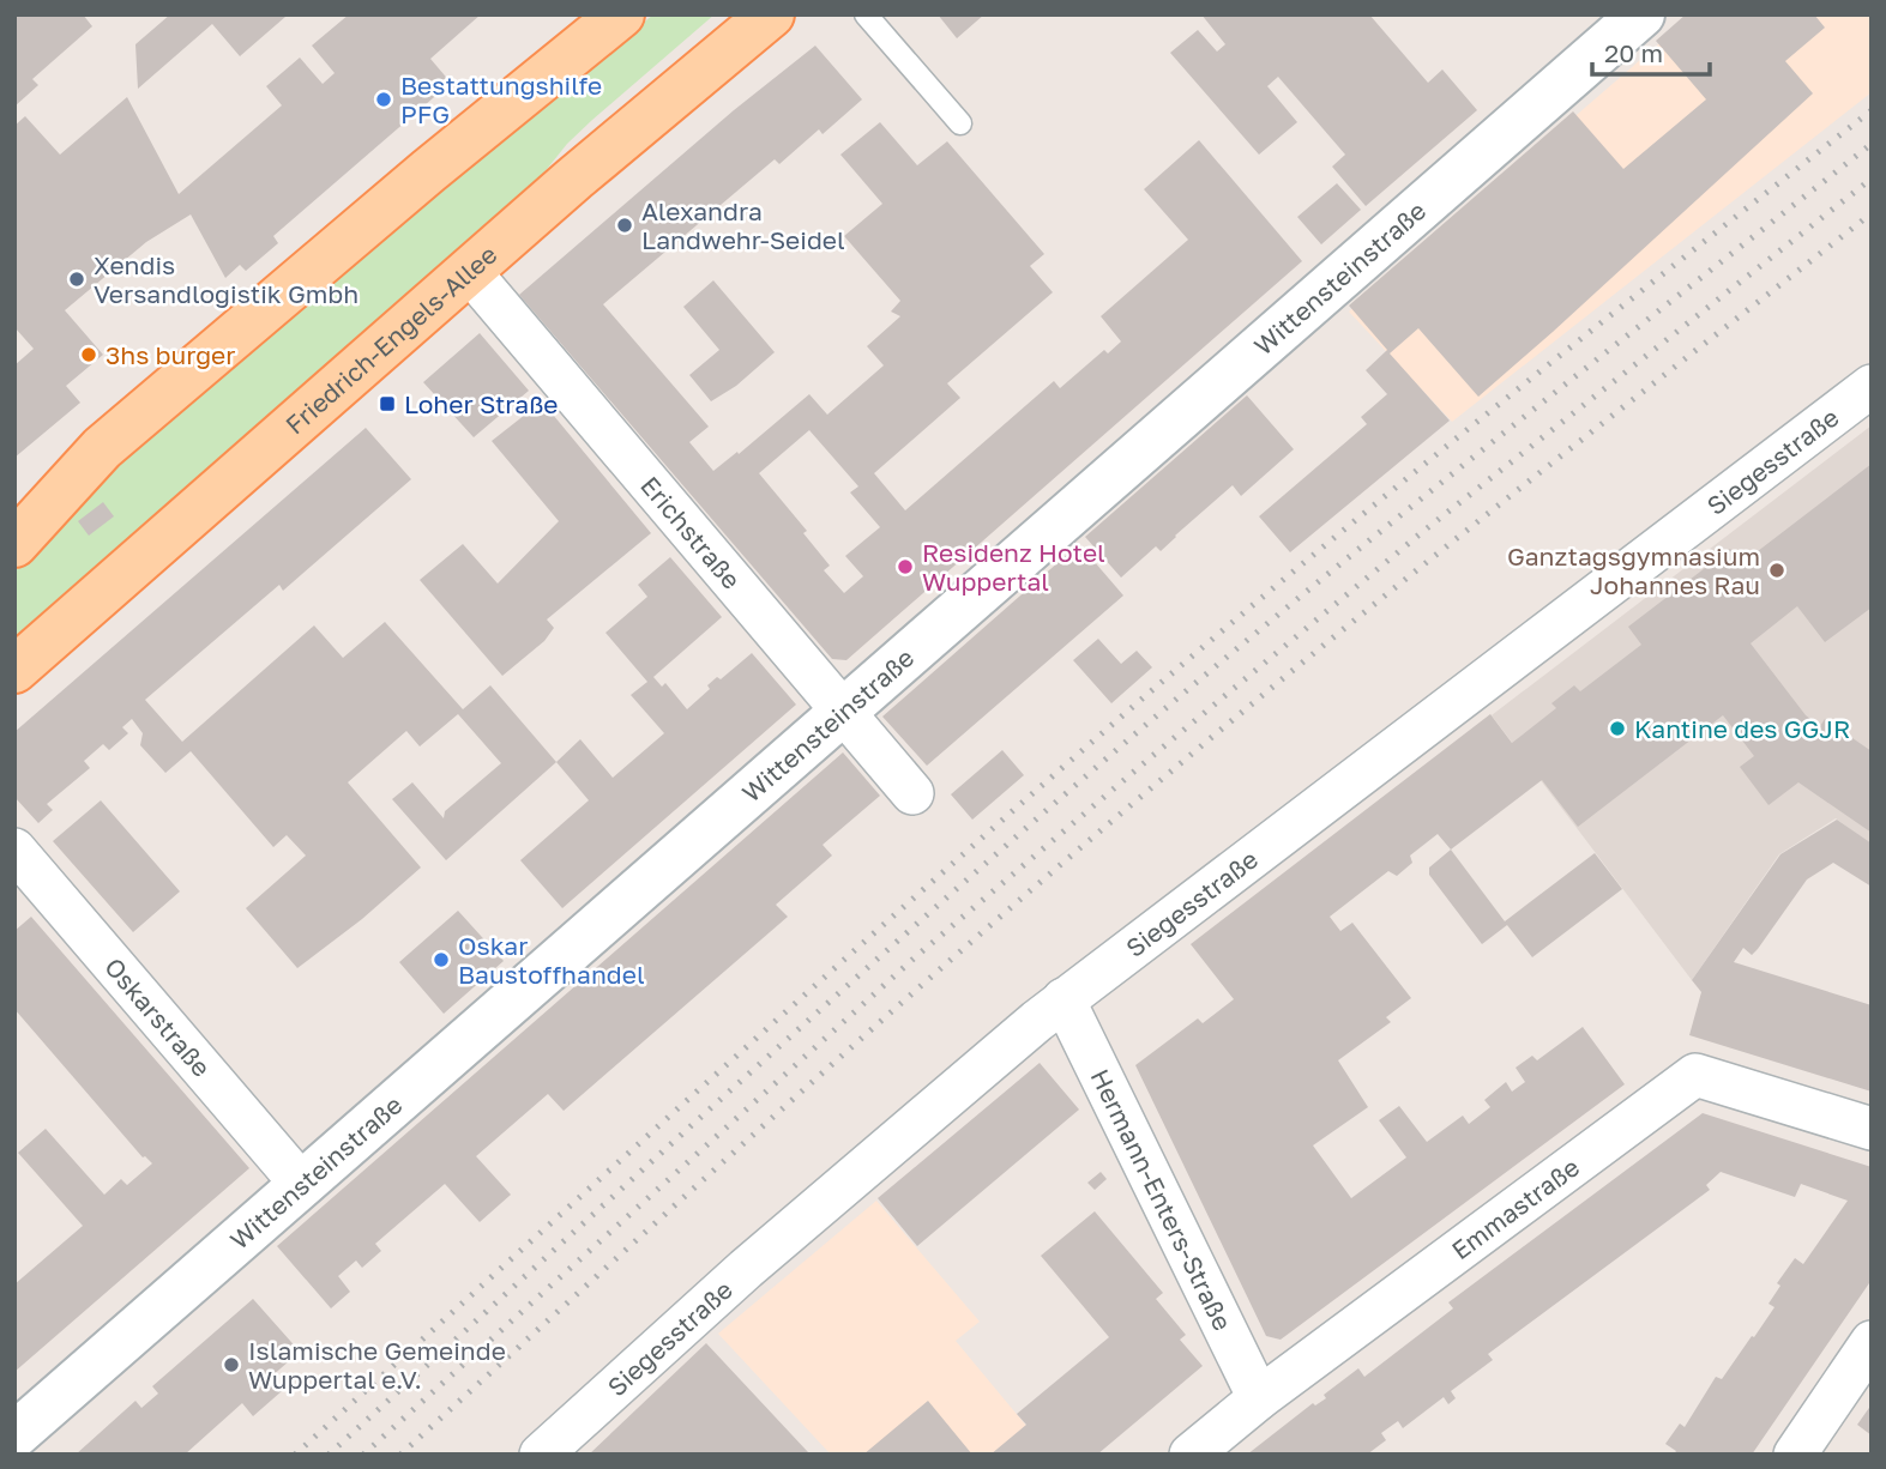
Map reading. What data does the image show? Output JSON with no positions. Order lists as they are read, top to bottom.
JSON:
{
  "streets": {
    "main road": ["Friedrich-Engels-Allee"],
    "street": [
      "Wittensteinstraße",
      "Siegesstraße",
      "Erichstraße",
      "Oskarstraße",
      "Hermann-Enters-Straße",
      "Emmastraße"
    ]
  },
  "crossings": [
    ["Wittensteinstraße", "Erichstraße"],
    ["Wittensteinstraße", "Oskarstraße"],
    ["Friedrich-Engels-Allee", "Erichstraße"],
    ["Siegesstraße", "Hermann-Enters-Straße"],
    ["Hermann-Enters-Straße", "Emmastraße"]
  ],
  "places": {
    "other": [
      "Bestattungshilfe PFG",
      "Alexandra Landwehr-Seidel",
      "Xendis Versandlogistik Gmbh",
      "3hs burger",
      "Residenz Hotel Wuppertal",
      "Ganztagsgymnasium Johannes Rau",
      "Kantine des GGJR",
      "Oskar Baustoffhandel",
      "Islamische Gemeinde Wuppertal e.V."
    ],
    "transit": ["Loher Straße"]
  },
  "scale_bar": "20 m"
}
